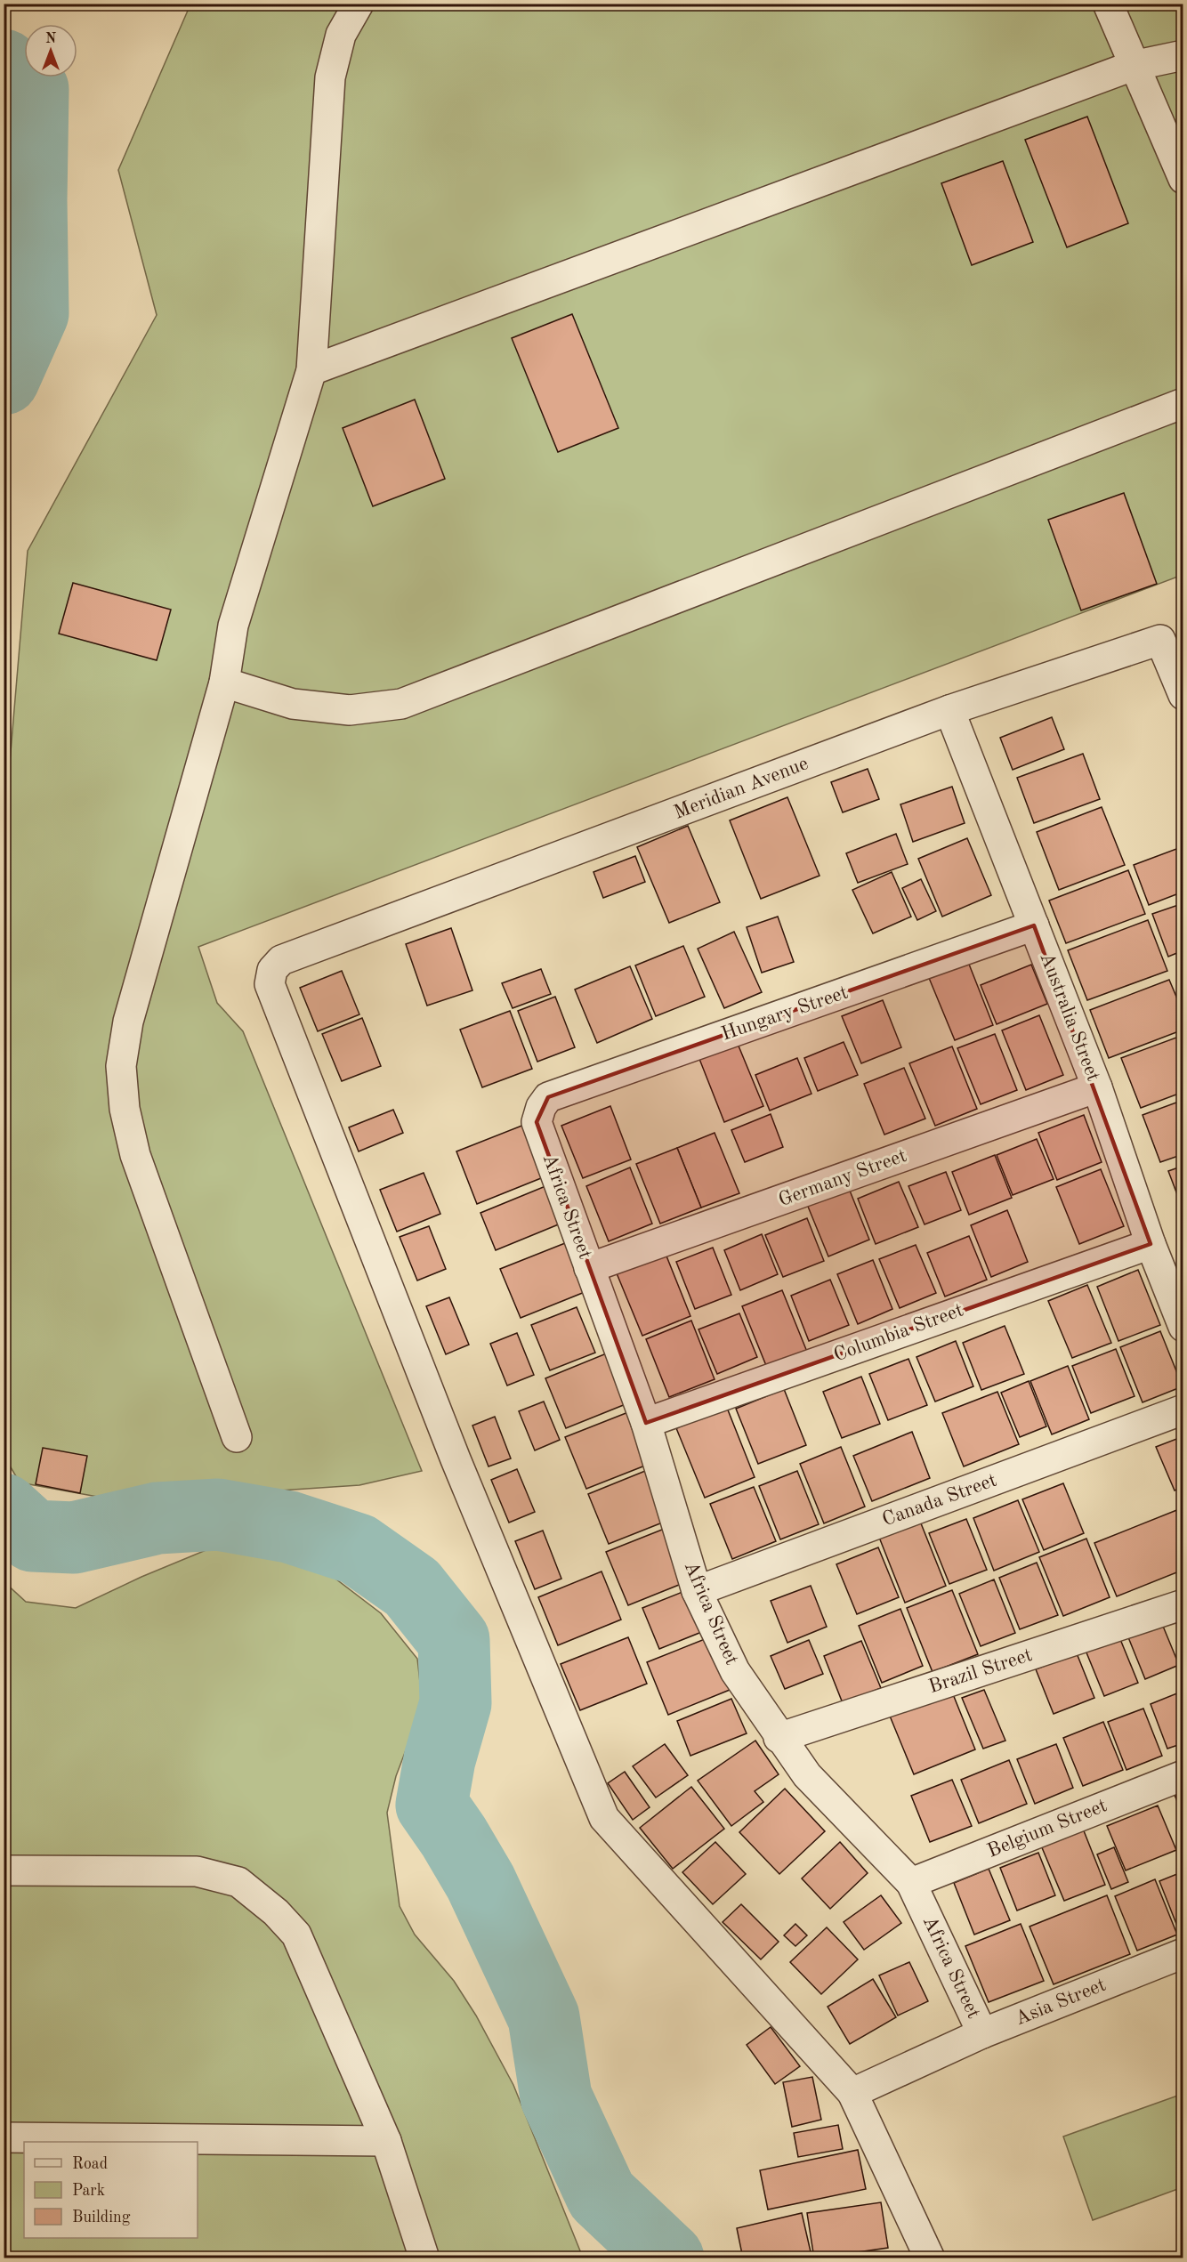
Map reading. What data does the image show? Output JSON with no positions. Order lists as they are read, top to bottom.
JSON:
{
  "streets": {
    "street": [
      "Meridian Avenue",
      "Hungary Street",
      "Australia Street",
      "Germany Street",
      "Africa Street",
      "Columbia Street",
      "Canada Street",
      "Brazil Street",
      "Belgium Street",
      "Asia Street"
    ]
  },
  "crossings": [
    ["Meridian Avenue", "Australia Street"],
    ["Meridian Avenue", "Asia Street"],
    ["Hungary Street", "Australia Street"],
    ["Hungary Street", "Africa Street"],
    ["Australia Street", "Germany Street"],
    ["Australia Street", "Columbia Street"],
    ["Germany Street", "Africa Street"],
    ["Africa Street", "Columbia Street"],
    ["Africa Street", "Canada Street"],
    ["Africa Street", "Brazil Street"],
    ["Africa Street", "Belgium Street"],
    ["Africa Street", "Asia Street"]
  ],
  "legend": ["Road", "Park", "Building"],
  "north": "top"
}
